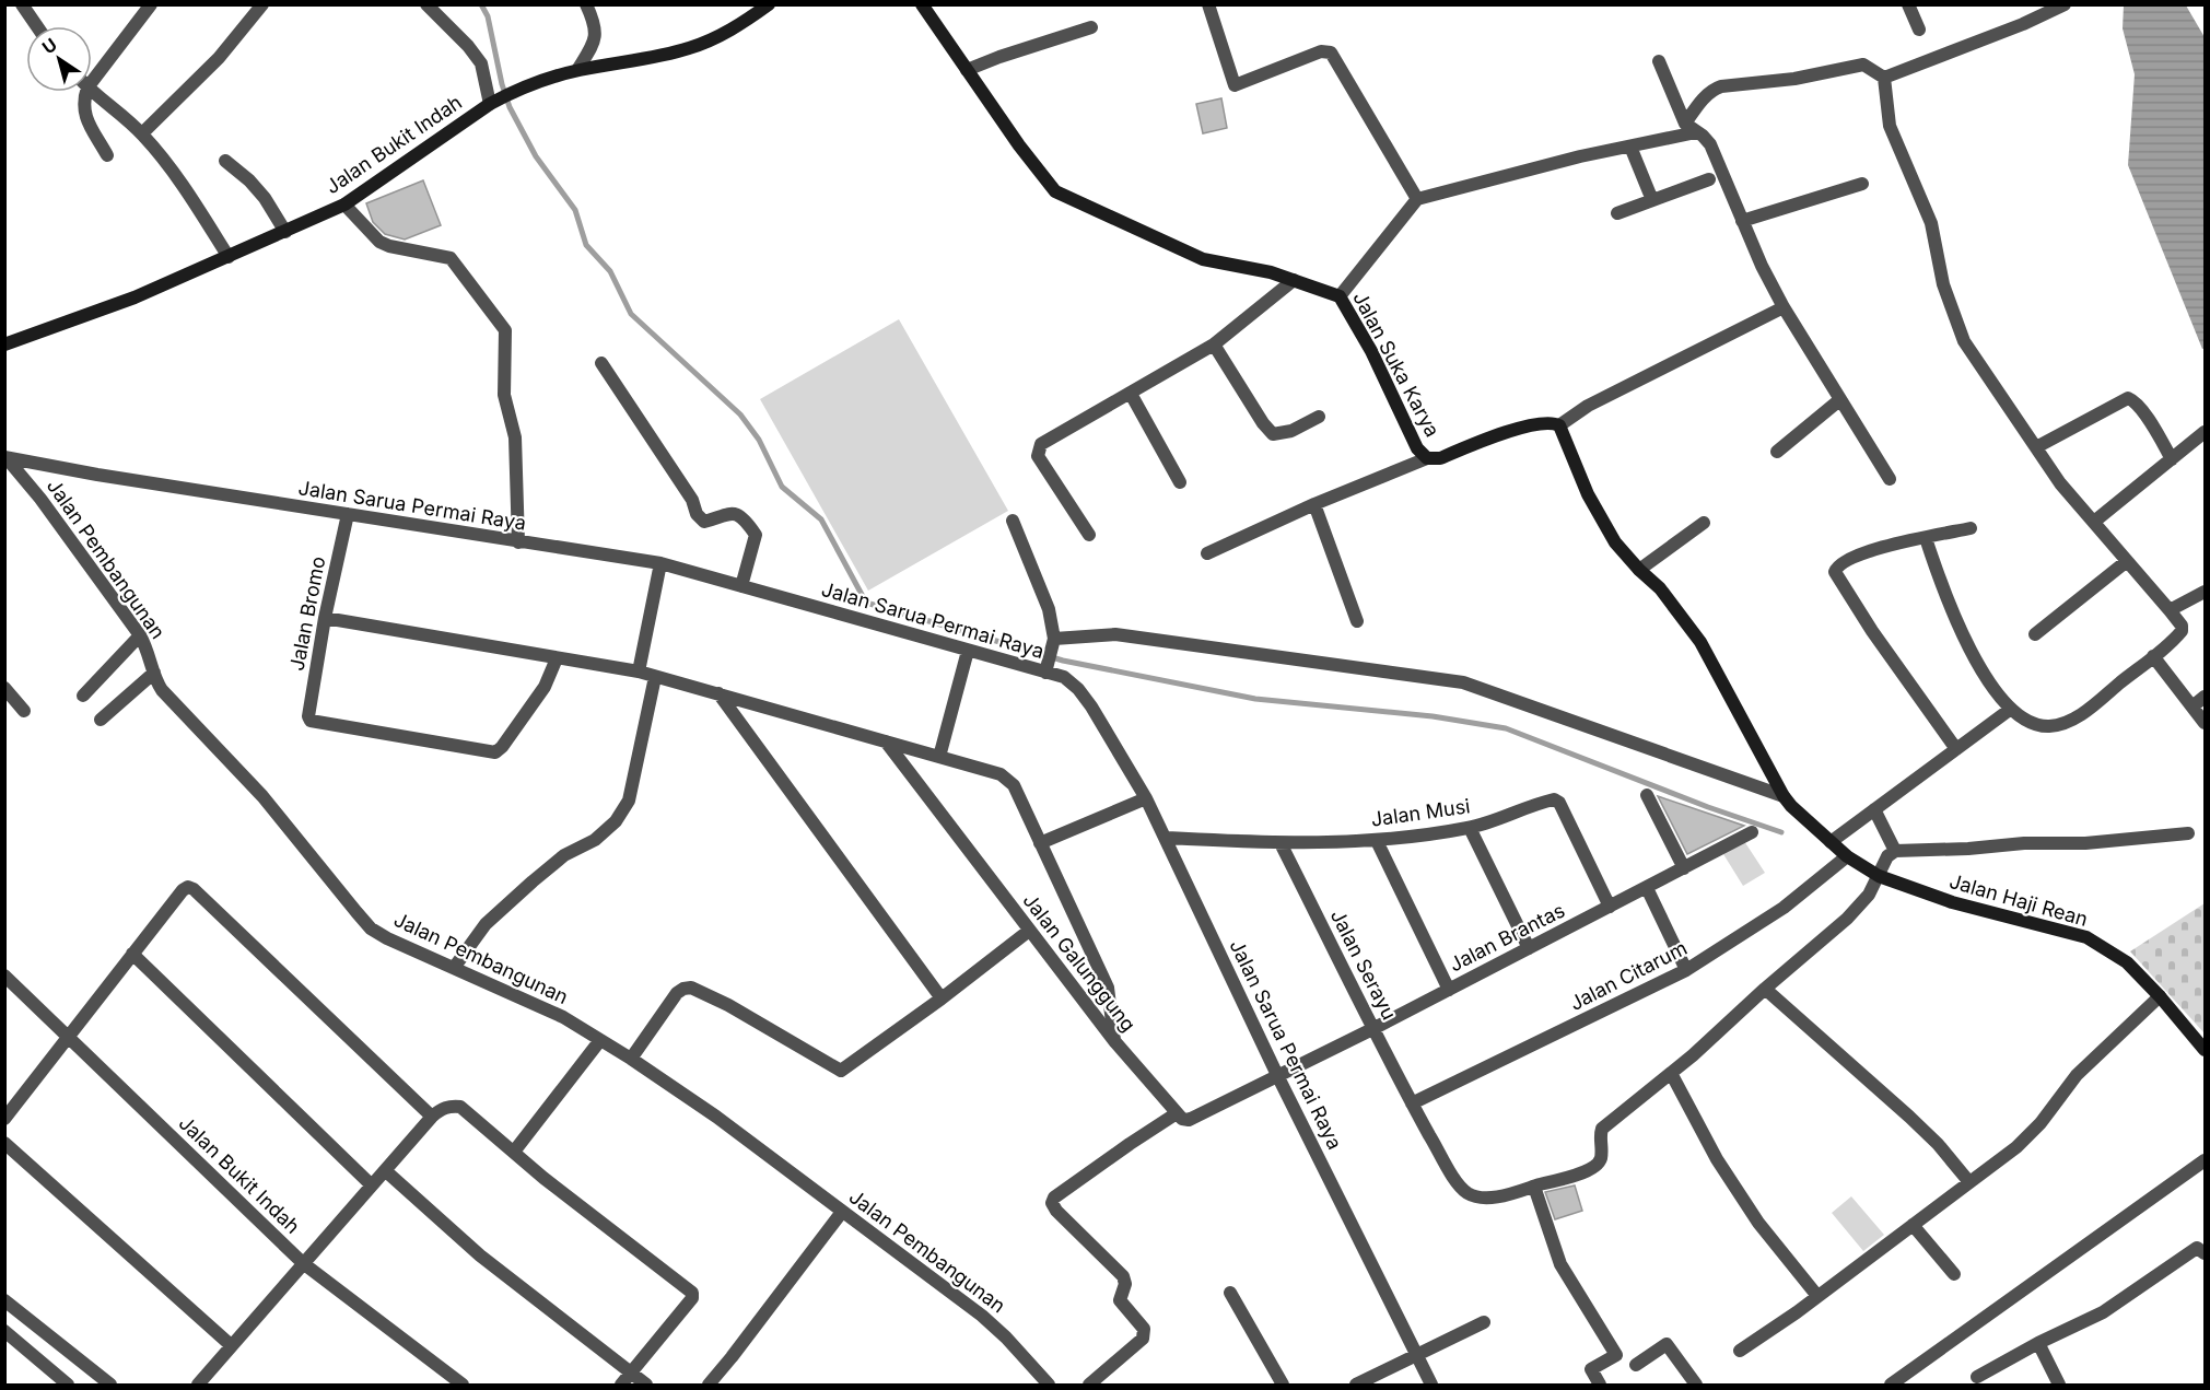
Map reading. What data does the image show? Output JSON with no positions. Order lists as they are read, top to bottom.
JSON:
{
  "streets": {
    "street": [
      "Jalan Bukit Indah",
      "Jalan Suka Karya",
      "Jalan Sarua Permai Raya",
      "Jalan Pembangunan",
      "Jalan Bromo",
      "Jalan Musi",
      "Jalan Haji Rean",
      "Jalan Brantas",
      "Jalan Galunggung",
      "Jalan Serayu",
      "Jalan Citarum"
    ]
  },
  "crossings": [
    ["Jalan Sarua Permai Raya", "Jalan Pembangunan"],
    ["Jalan Sarua Permai Raya", "Jalan Bromo"],
    ["Jalan Sarua Permai Raya", "Jalan Musi"],
    ["Jalan Sarua Permai Raya", "Jalan Brantas"],
    ["Jalan Musi", "Jalan Brantas"],
    ["Jalan Musi", "Jalan Serayu"],
    ["Jalan Haji Rean", "Jalan Citarum"],
    ["Jalan Brantas", "Jalan Serayu"],
    ["Jalan Serayu", "Jalan Citarum"]
  ],
  "north": "top left"
}
